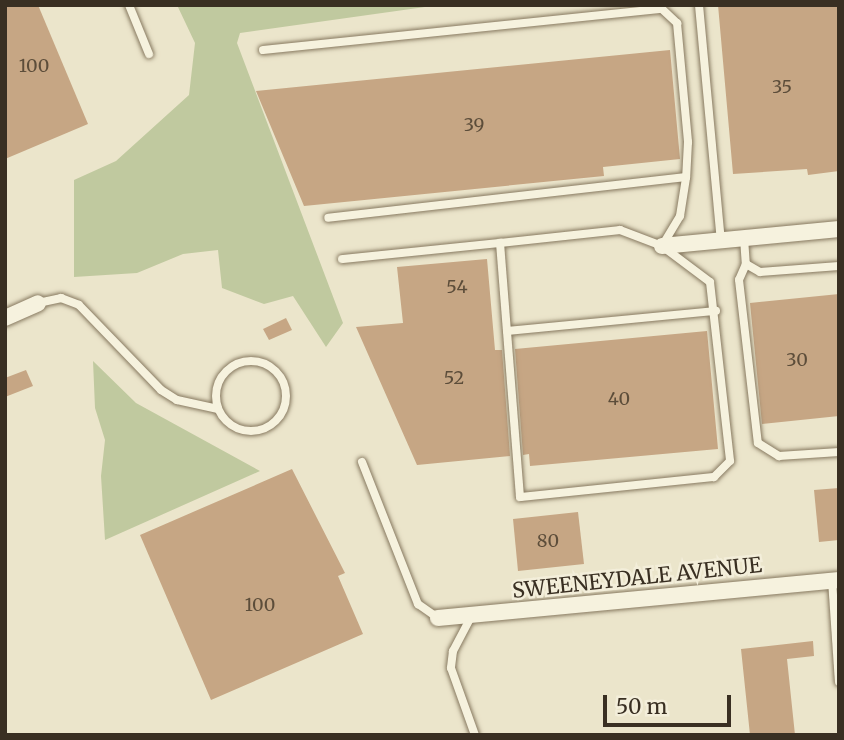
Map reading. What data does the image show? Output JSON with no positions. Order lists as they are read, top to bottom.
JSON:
{
  "streets": {
    "street": ["SWEENEYDALE AVENUE"]
  },
  "house_numbers": [
    "100",
    "35",
    "39",
    "54",
    "30",
    "52",
    "40",
    "80",
    "100"
  ],
  "scale_bar": "50 m"
}
